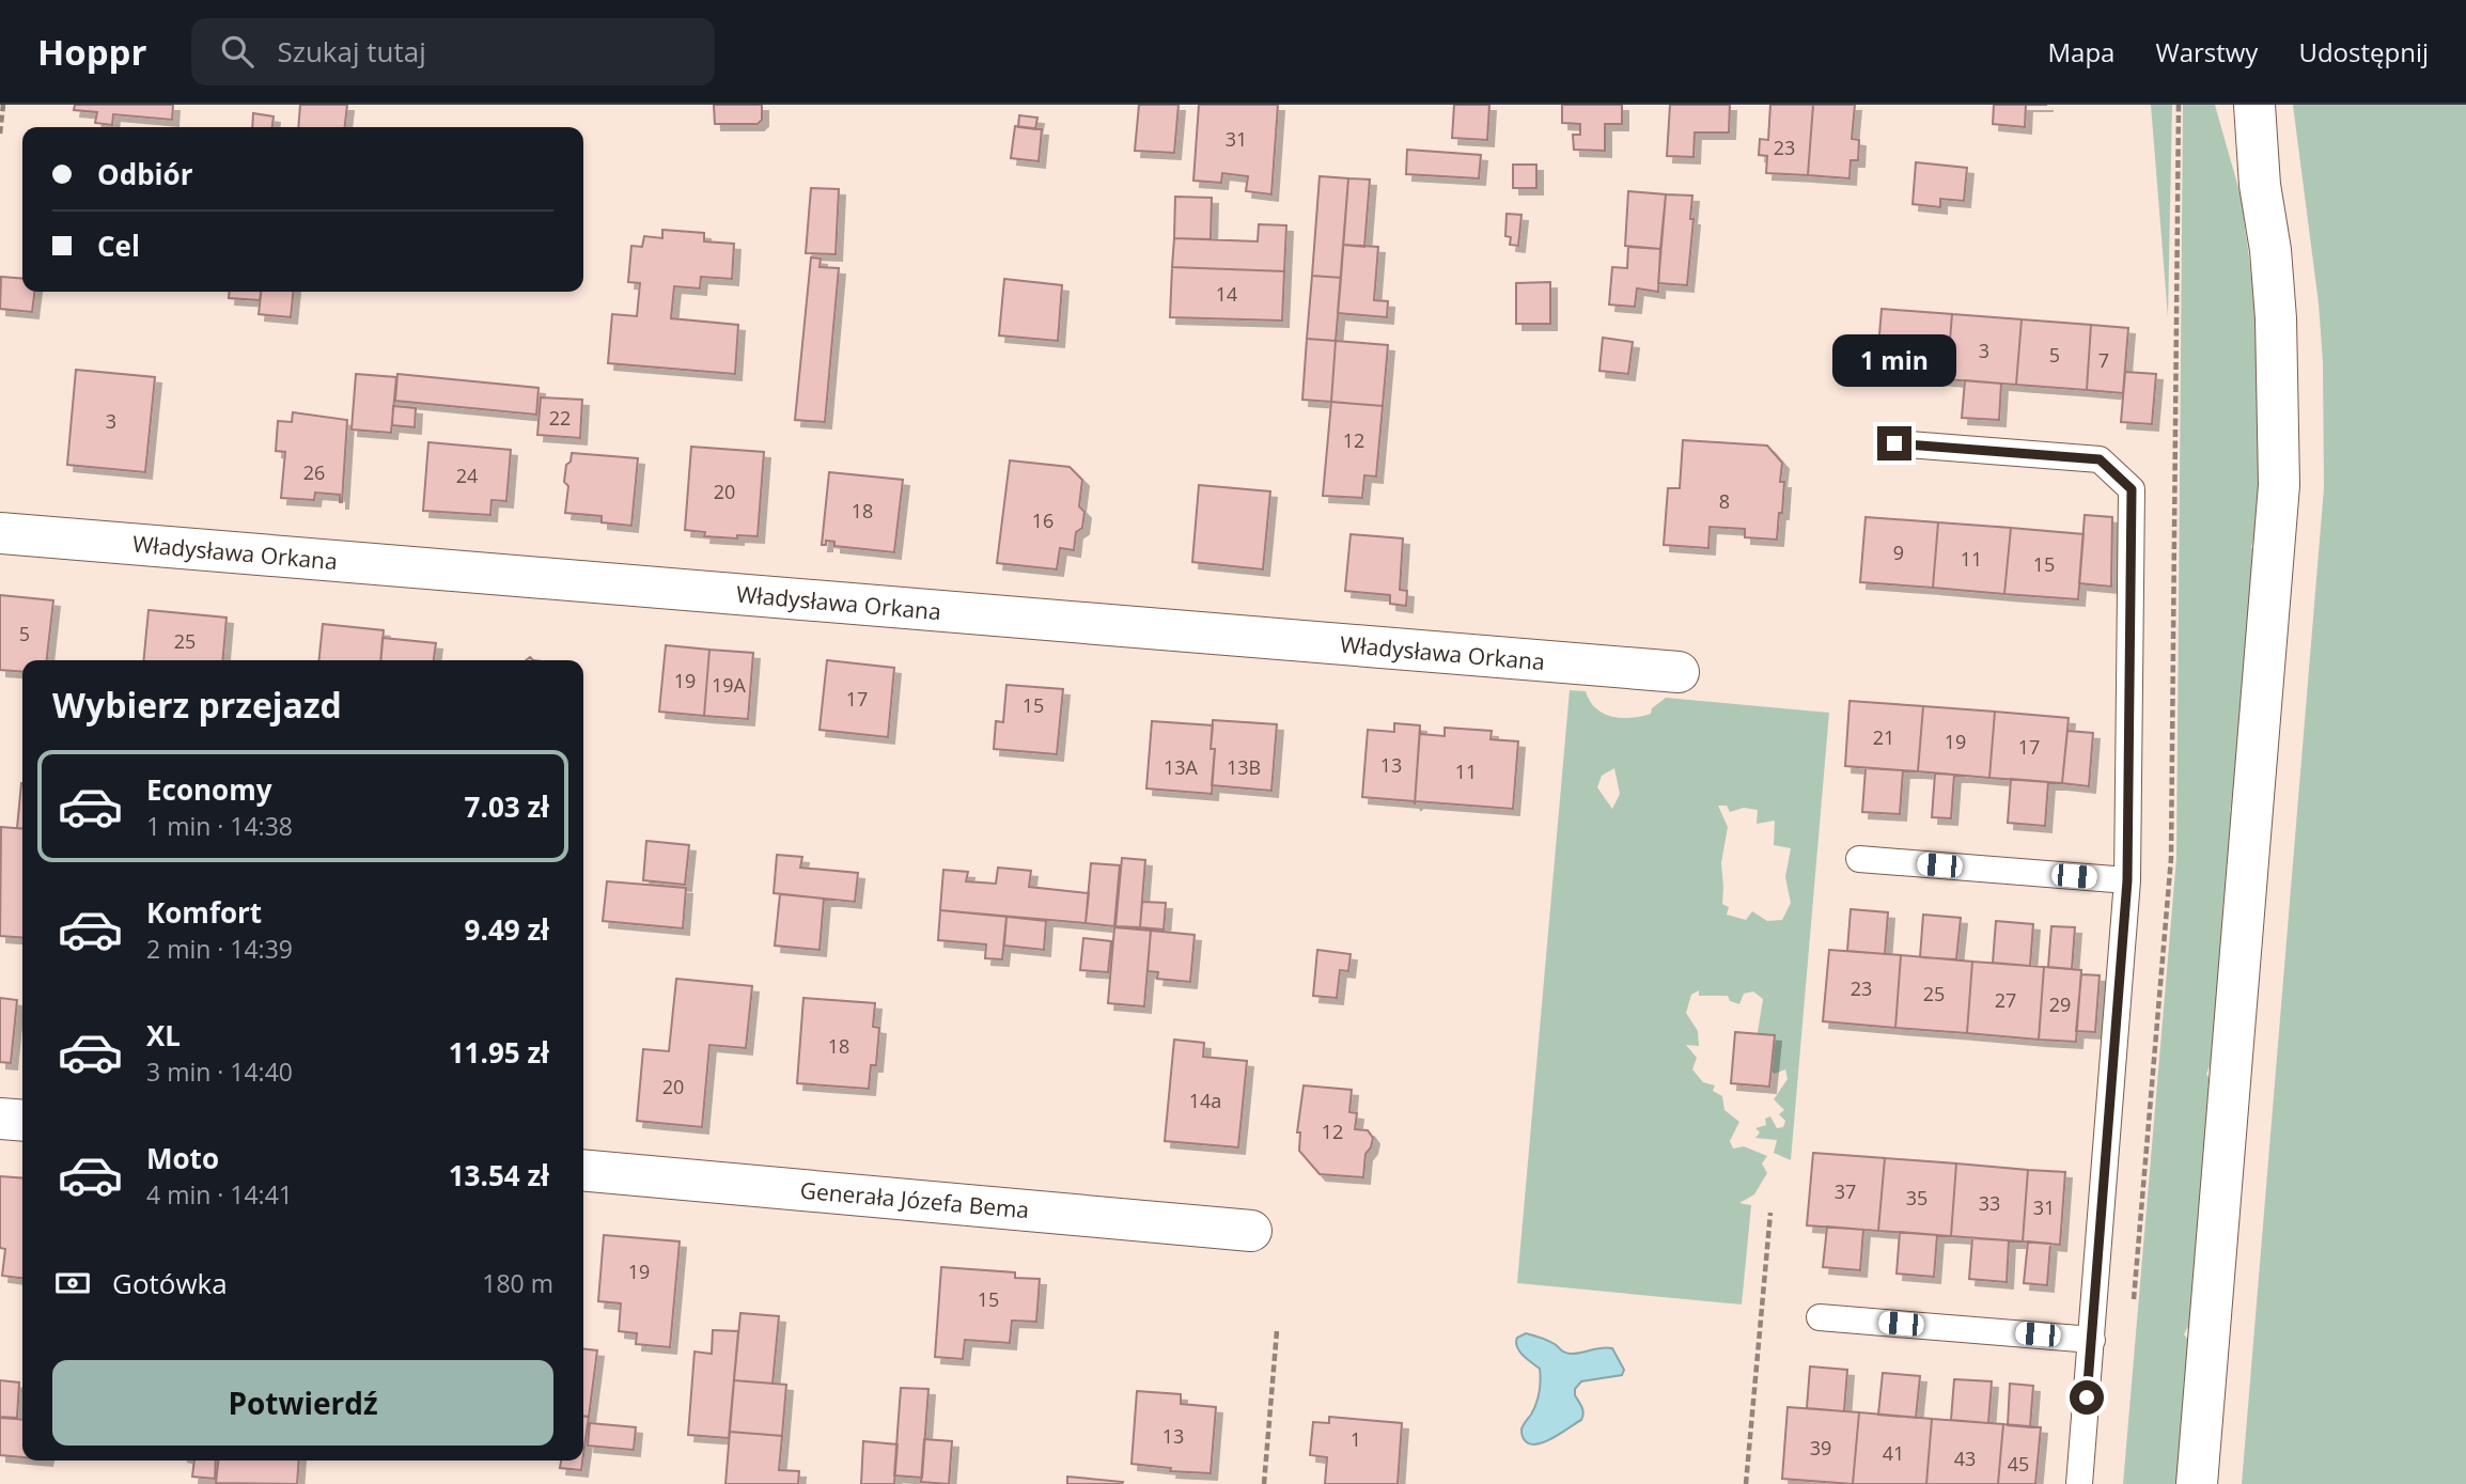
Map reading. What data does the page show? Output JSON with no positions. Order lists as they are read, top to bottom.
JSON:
{
  "streets": {
    "street": ["Władysława Orkana", "Generała Józefa Bema"]
  },
  "house_numbers": [
    "31",
    "23",
    "14",
    "3",
    "5",
    "7",
    "22",
    "3",
    "12",
    "26",
    "24",
    "20",
    "8",
    "18",
    "16",
    "9",
    "11",
    "15",
    "5",
    "25",
    "19",
    "19A",
    "17",
    "15",
    "21",
    "19",
    "17",
    "13",
    "13A",
    "13B",
    "11",
    "23",
    "25",
    "27",
    "29",
    "18",
    "20",
    "14a",
    "12",
    "37",
    "35",
    "33",
    "31",
    "19",
    "15",
    "13",
    "1",
    "39",
    "41",
    "43",
    "45"
  ],
  "page": {
    "header": "Hoppr",
    "search": "Szukaj tutaj",
    "nav": ["Mapa", "Warstwy", "Udostępnij"],
    "banner": ["Odbiór", "Cel"],
    "bubble": "1 min",
    "heading": "Wybierz przejazd",
    "list": [
      {
        "name": "Economy",
        "note": "1 min · 14:38",
        "value": "7.03 zł"
      },
      {
        "name": "Komfort",
        "note": "2 min · 14:39",
        "value": "9.49 zł"
      },
      {
        "name": "XL",
        "note": "3 min · 14:40",
        "value": "11.95 zł"
      },
      {
        "name": "Moto",
        "note": "4 min · 14:41",
        "value": "13.54 zł"
      }
    ],
    "pay": ["Gotówka", "180 m"],
    "buttons": "Potwierdź"
  }
}
